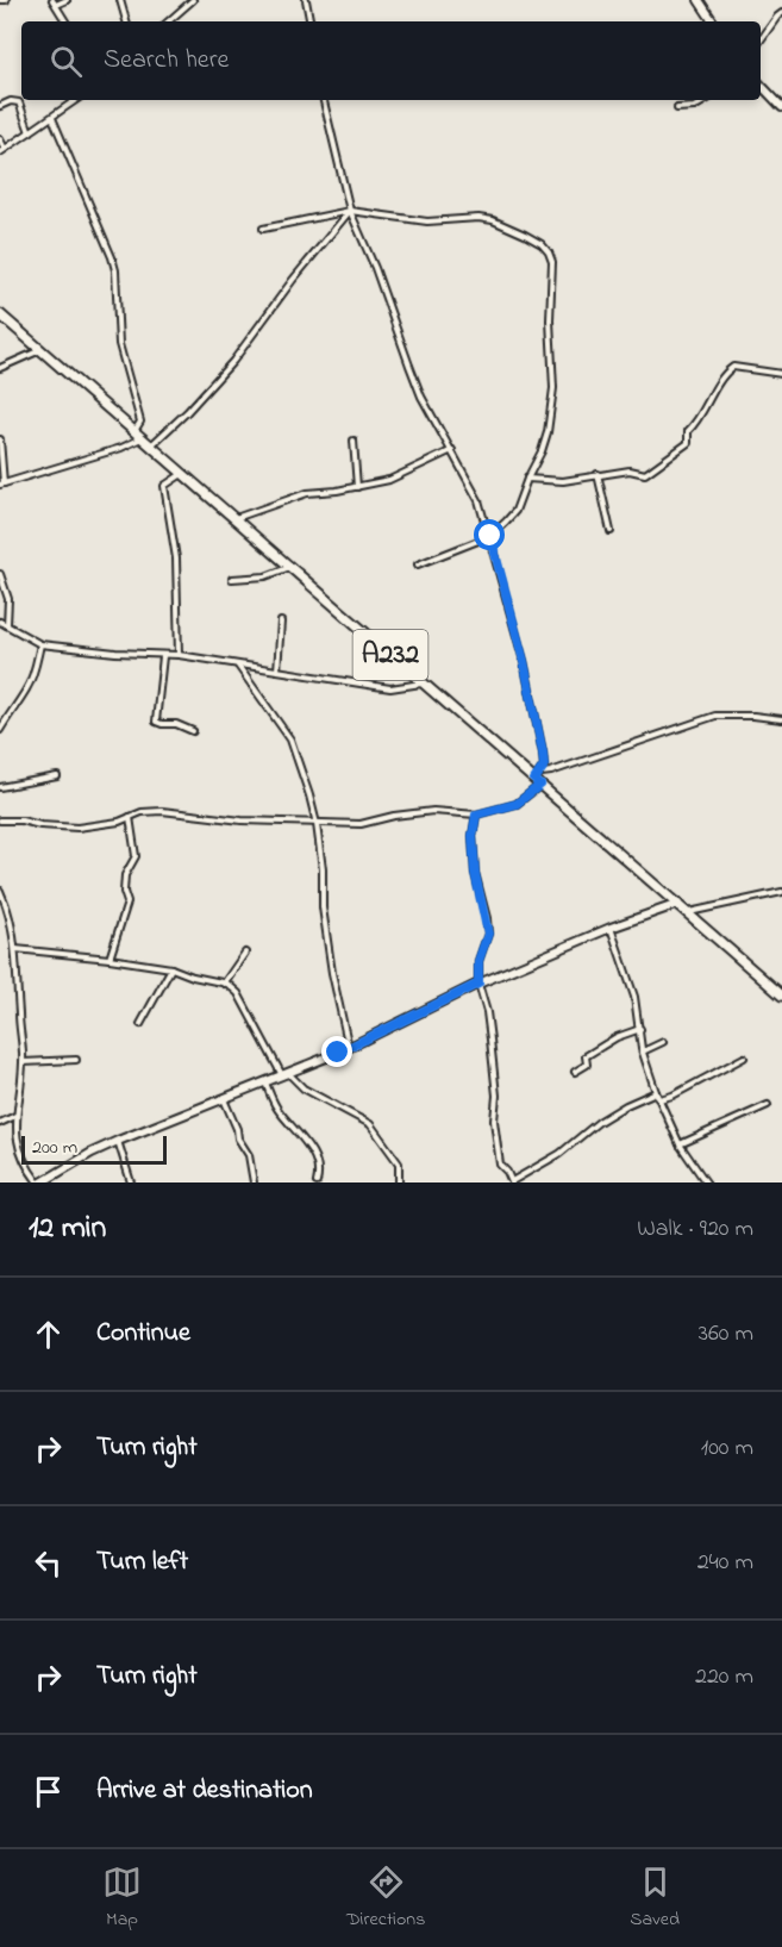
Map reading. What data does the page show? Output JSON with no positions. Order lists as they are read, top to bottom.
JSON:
{
  "streets": {
    "main road": ["A232"]
  },
  "scale_bar": "200 m",
  "page": {
    "search": "Search here",
    "scale": "200 m",
    "heading": ["12 min", "Walk · 920 m"],
    "list": [
      ["Continue", "360 m"],
      ["Turn right", "100 m"],
      ["Turn left", "240 m"],
      ["Turn right", "220 m"],
      "Arrive at destination"
    ],
    "nav": ["Map", "Directions", "Saved"]
  }
}
